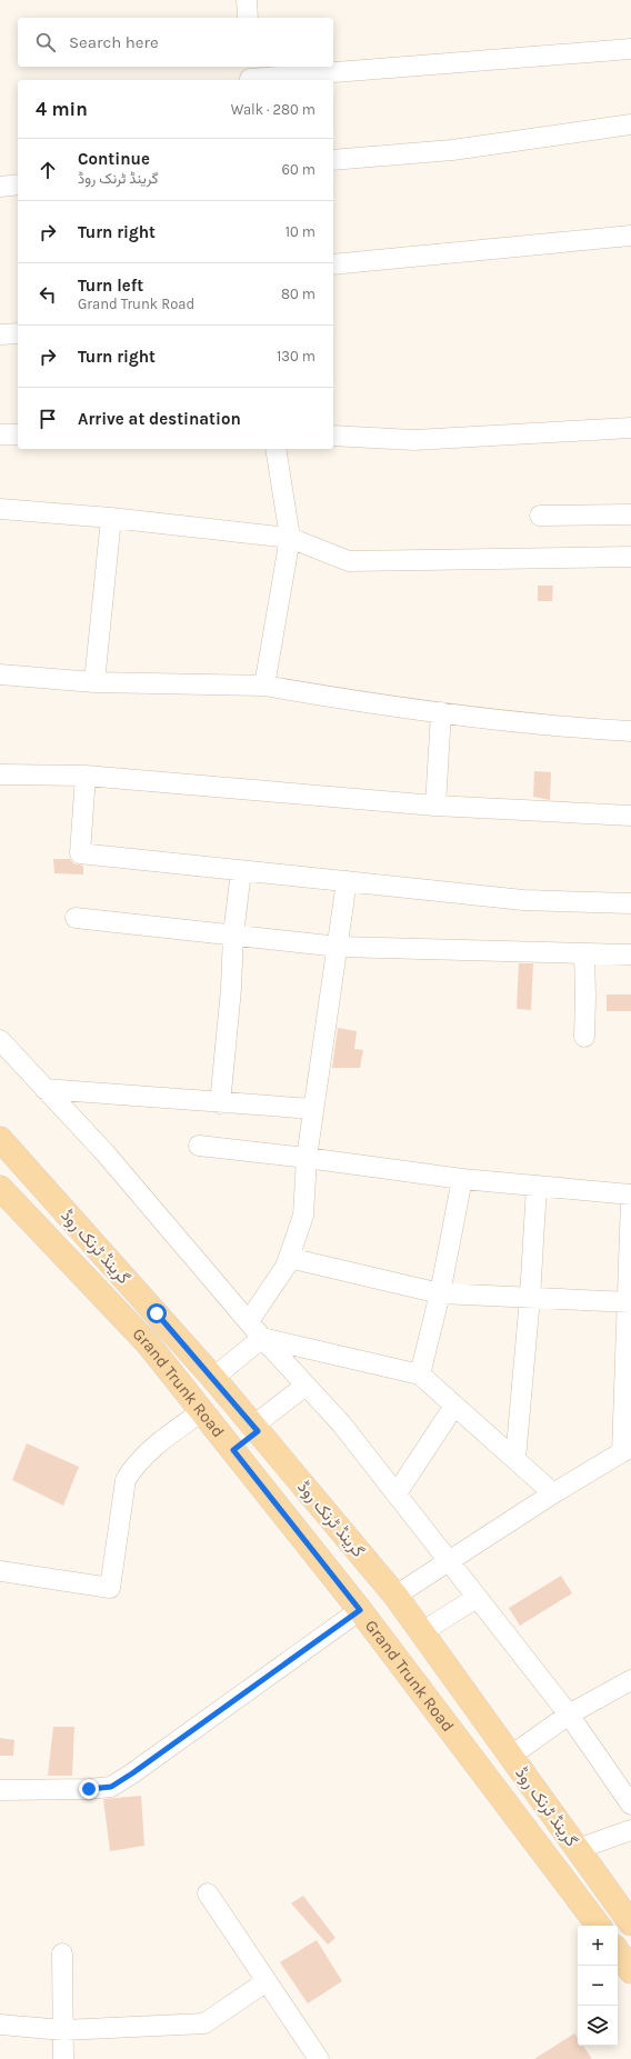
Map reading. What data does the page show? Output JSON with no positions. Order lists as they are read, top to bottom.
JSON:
{
  "streets": {
    "main road": ["گرینڈ ٹرنک روڈ", "Grand Trunk Road"]
  },
  "page": {
    "search": "Search here",
    "heading": ["4 min", "Walk · 280 m"],
    "list": [
      ["Continue", "گرینڈ ٹرنک روڈ", "60 m"],
      ["Turn right", "10 m"],
      ["Turn left", "Grand Trunk Road", "80 m"],
      ["Turn right", "130 m"],
      "Arrive at destination"
    ],
    "map_buttons": ["+", "−"]
  }
}
